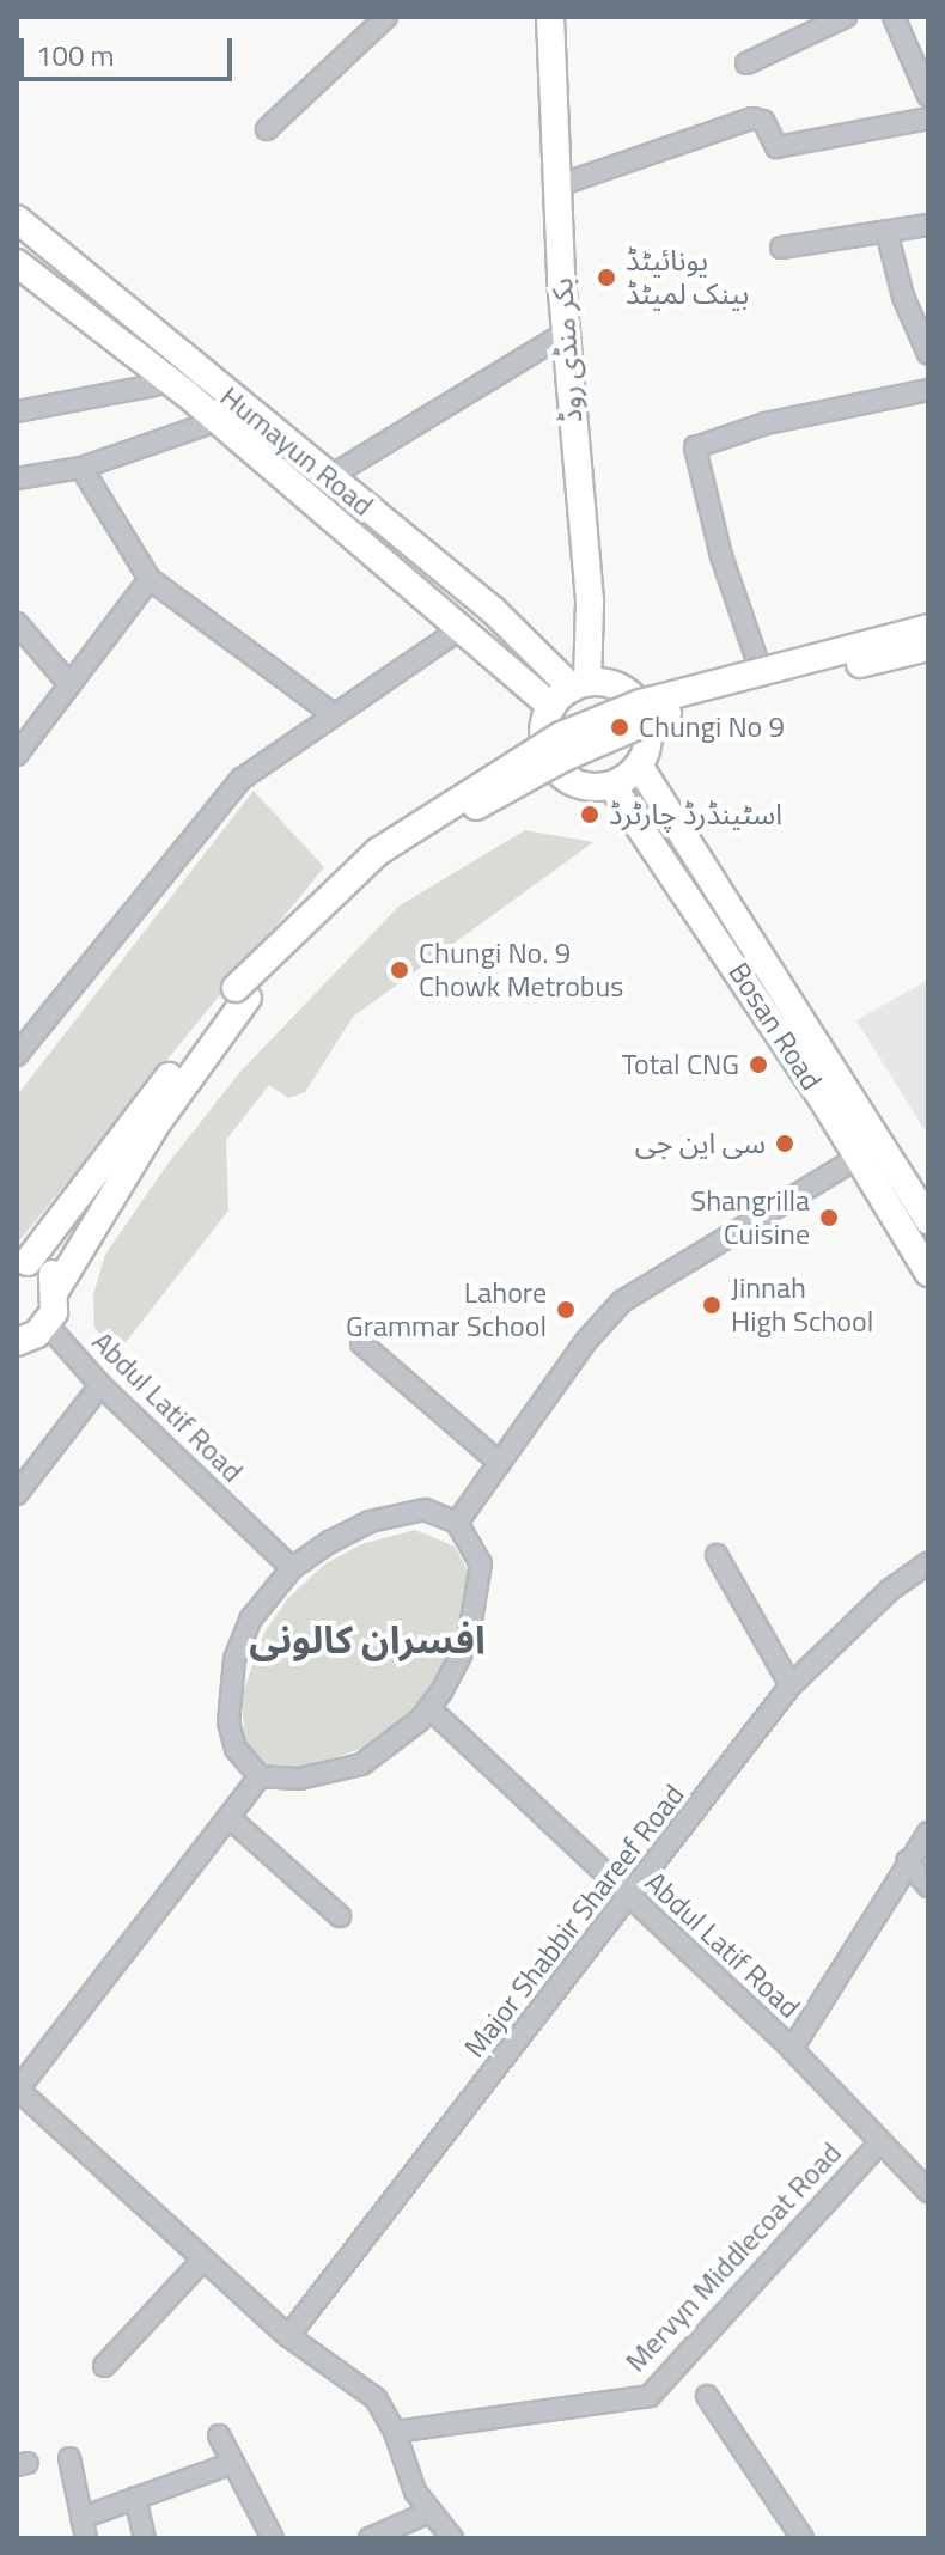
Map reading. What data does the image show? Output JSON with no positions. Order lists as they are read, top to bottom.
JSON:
{
  "streets": {
    "main road": ["بکر منڈی روڈ", "Humayun Road", "Bosan Road"],
    "street": ["Abdul Latif Road", "Major Shabbir Shareef Road", "Mervyn Middlecoat Road"]
  },
  "crossings": [
    ["بکر منڈی روڈ", "Humayun Road"],
    ["بکر منڈی روڈ", "Bosan Road"],
    ["Humayun Road", "Bosan Road"],
    ["Abdul Latif Road", "Major Shabbir Shareef Road"],
    ["Abdul Latif Road", "Mervyn Middlecoat Road"]
  ],
  "districts": ["افسران کالونی"],
  "places": [
    "یونائیٹڈ بینک لمیٹڈ",
    "Chungi No 9",
    "اسٹینڈرڈ چارٹرڈ",
    "Chungi No. 9 Chowk Metrobus",
    "Total CNG",
    "سی این جی",
    "Shangrilla Cuisine",
    "Jinnah High School",
    "Lahore Grammar School"
  ],
  "scale_bar": "100 m"
}
